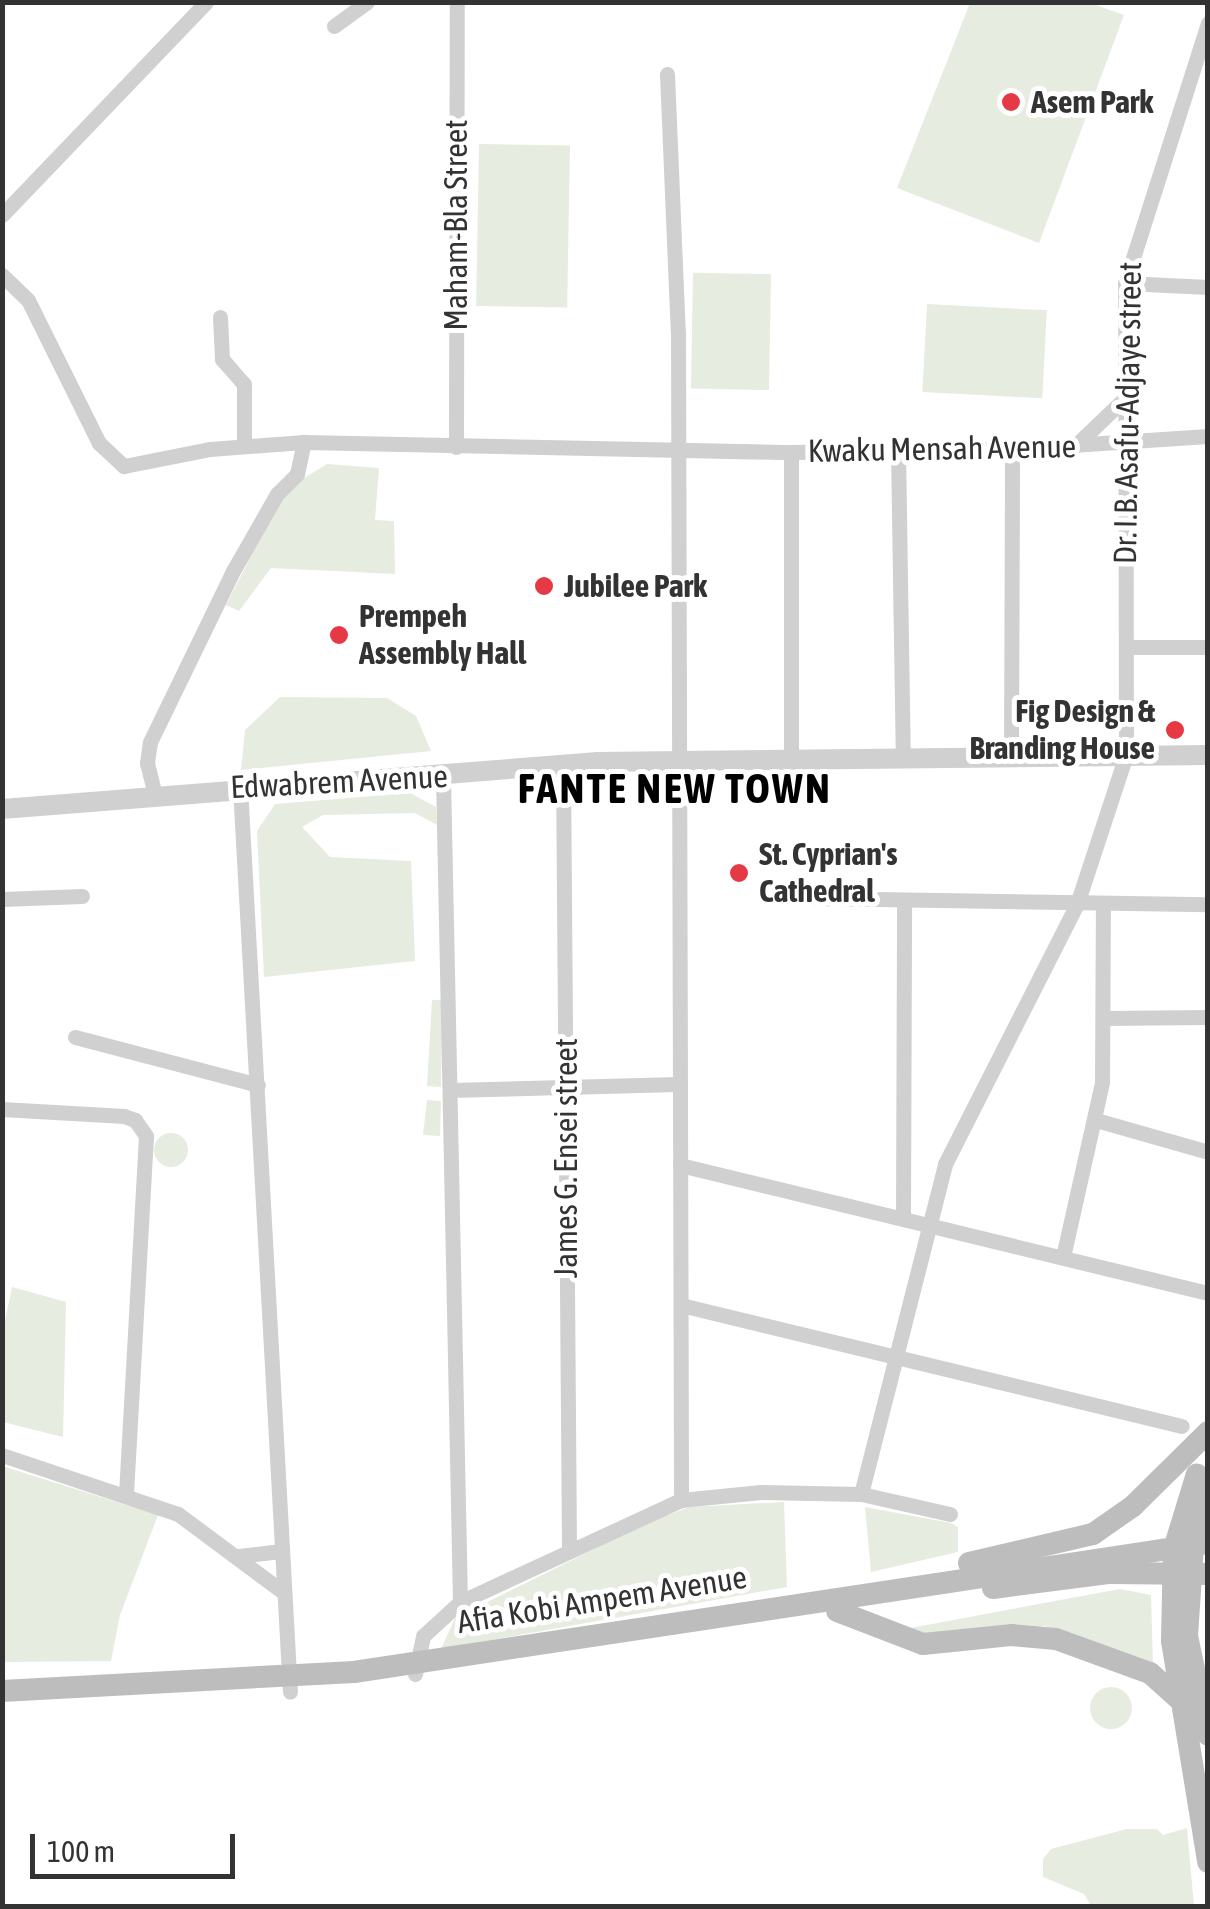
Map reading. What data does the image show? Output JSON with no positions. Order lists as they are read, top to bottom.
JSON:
{
  "streets": {
    "main road": ["Afia Kobi Ampem Avenue"],
    "street": [
      "Maham-Bla Street",
      "Dr. I.B. Asafu-Adjaye street",
      "Kwaku Mensah Avenue",
      "Edwabrem Avenue",
      "James G. Ensei street"
    ]
  },
  "crossings": [
    ["Maham-Bla Street", "Kwaku Mensah Avenue"],
    ["Dr. I.B. Asafu-Adjaye street", "Kwaku Mensah Avenue"],
    ["Dr. I.B. Asafu-Adjaye street", "Edwabrem Avenue"],
    ["Edwabrem Avenue", "James G. Ensei street"]
  ],
  "districts": ["FANTE NEW TOWN"],
  "places": [
    "Asem Park",
    "Jubilee Park",
    "Prempeh Assembly Hall",
    "Fig Design & Branding House",
    "St. Cyprian's Cathedral"
  ],
  "scale_bar": "100 m"
}
